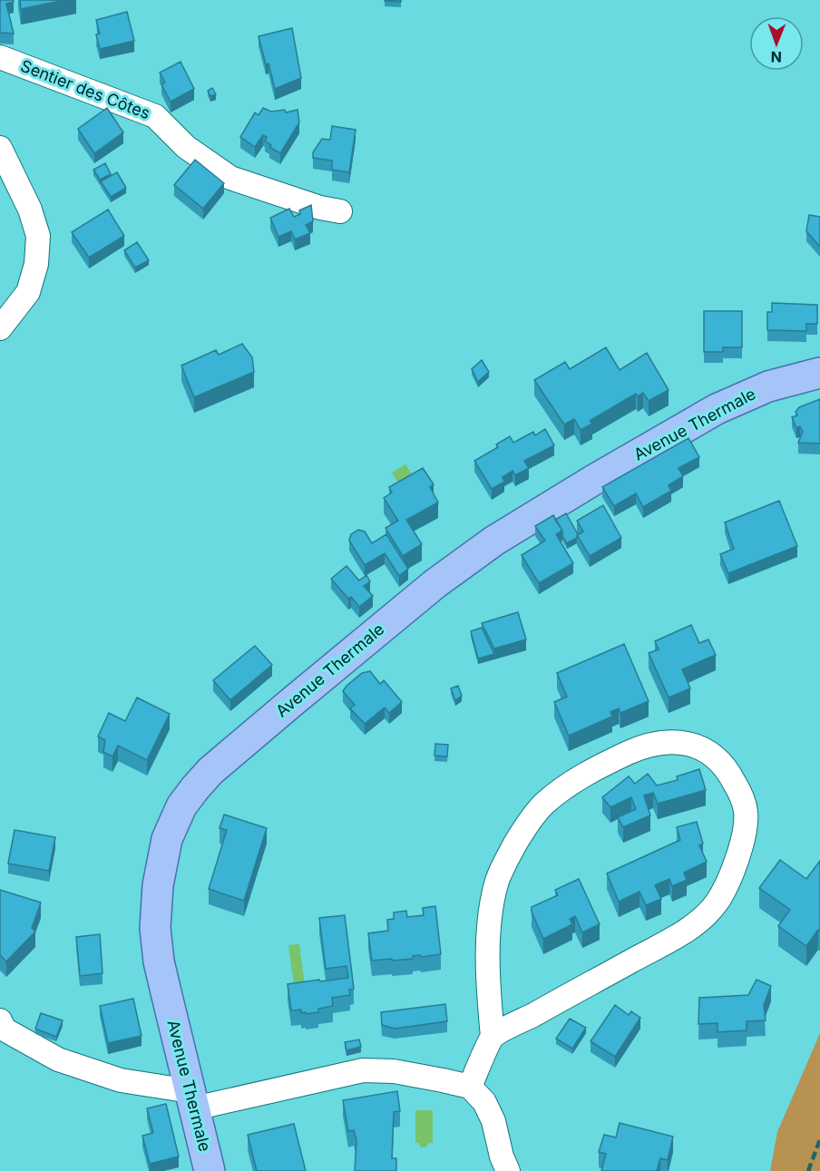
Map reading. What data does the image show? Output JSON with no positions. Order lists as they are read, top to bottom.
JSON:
{
  "streets": {
    "main road": ["Avenue Thermale"],
    "street": ["Sentier des Côtes"]
  },
  "north": "bottom"
}
